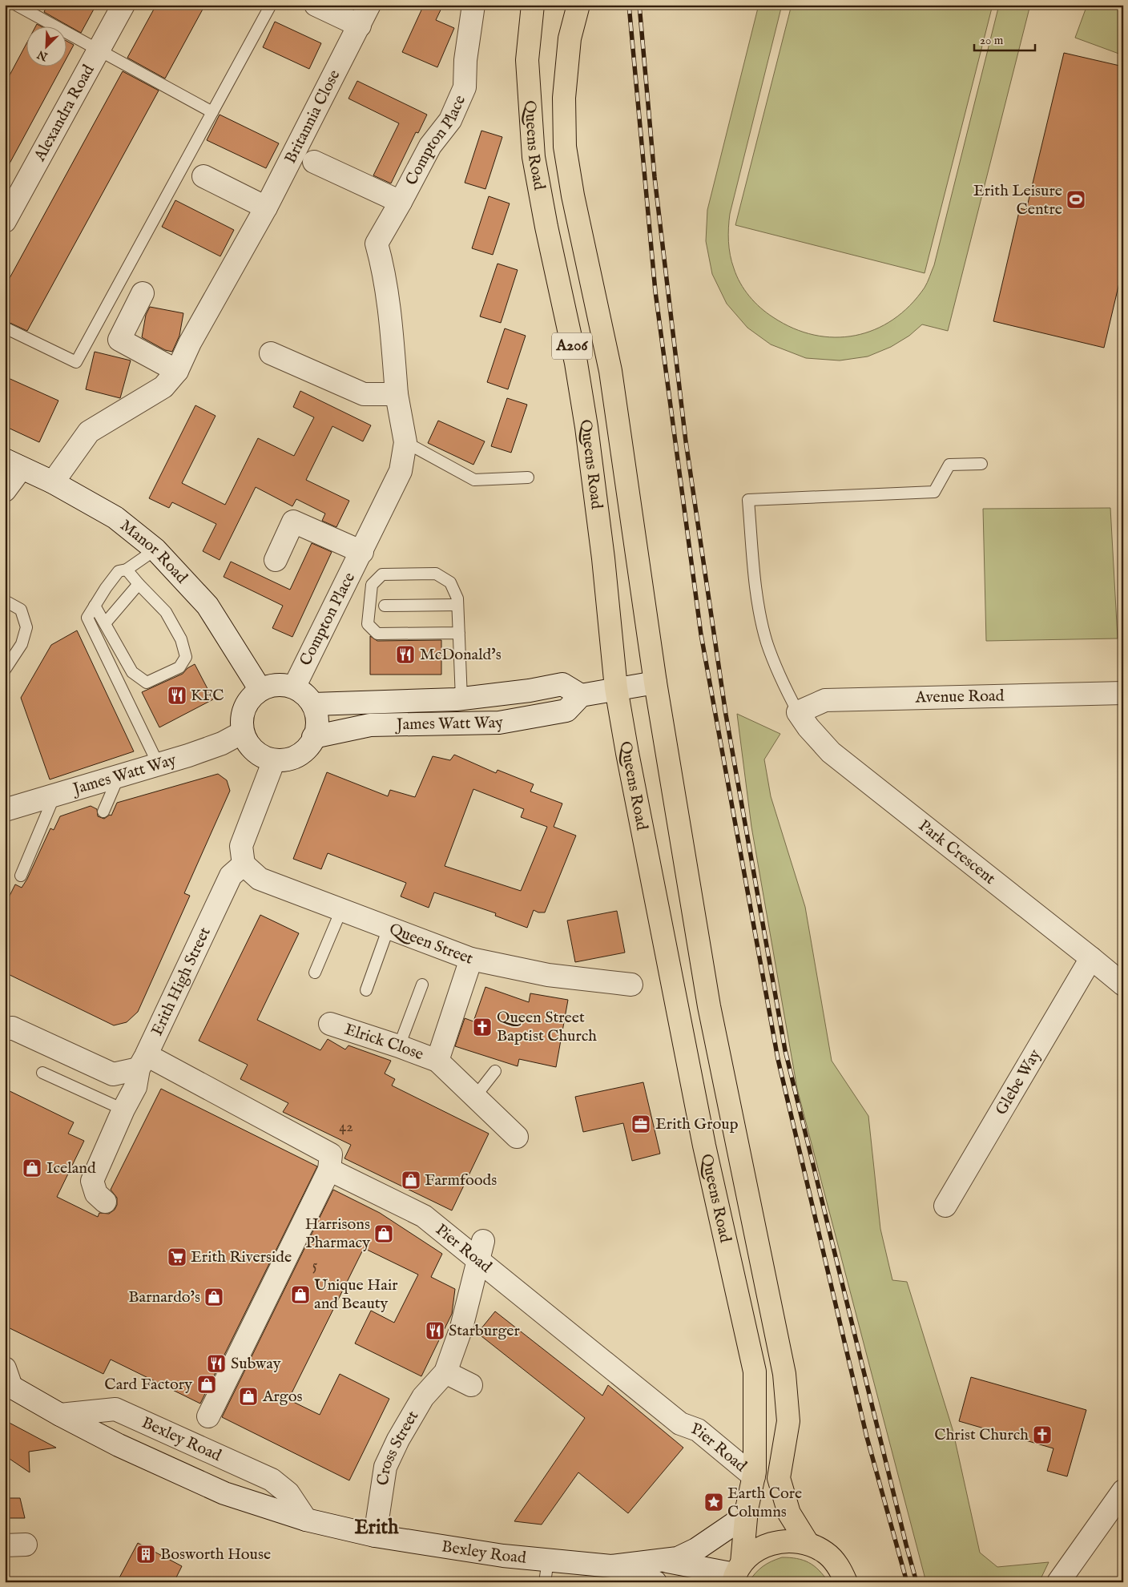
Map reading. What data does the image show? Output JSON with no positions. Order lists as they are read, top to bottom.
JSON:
{
  "streets": {
    "main road": ["Queens Road", "A206"],
    "street": [
      "Alexandra Road",
      "Britannia Close",
      "Compton Place",
      "Manor Road",
      "Avenue Road",
      "James Watt Way",
      "Park Crescent",
      "Queen Street",
      "Erith High Street",
      "Elrick Close",
      "Glebe Way",
      "Pier Road",
      "Bexley Road",
      "Cross Street"
    ]
  },
  "crossings": [
    ["Britannia Close", "Manor Road"],
    ["Compton Place", "Manor Road"],
    ["Compton Place", "James Watt Way"],
    ["Queens Road", "Pier Road"],
    ["Queens Road", "Bexley Road"],
    ["Manor Road", "James Watt Way"],
    ["Avenue Road", "Park Crescent"],
    ["Park Crescent", "Glebe Way"],
    ["Queen Street", "Erith High Street"],
    ["Queen Street", "Elrick Close"],
    ["Pier Road", "Cross Street"],
    ["Bexley Road", "Cross Street"]
  ],
  "districts": ["Erith"],
  "places": {
    "sports": ["Erith Leisure Centre"],
    "restaurant": [
      "McDonald's",
      "KFC",
      "Starburger",
      "Subway"
    ],
    "church": ["Queen Street Baptist Church", "Christ Church"],
    "office": ["Erith Group"],
    "shop": [
      "Iceland",
      "Farmfoods",
      "Harrisons Pharmacy",
      "Unique Hair and Beauty",
      "Barnardo's",
      "Card Factory",
      "Argos"
    ],
    "supermarket": ["Erith Riverside"],
    "place": ["Earth Core Columns"],
    "building": ["Bosworth House"]
  },
  "house_numbers": ["42", "5"],
  "scale_bar": "20 m",
  "north": "bottom left"
}
